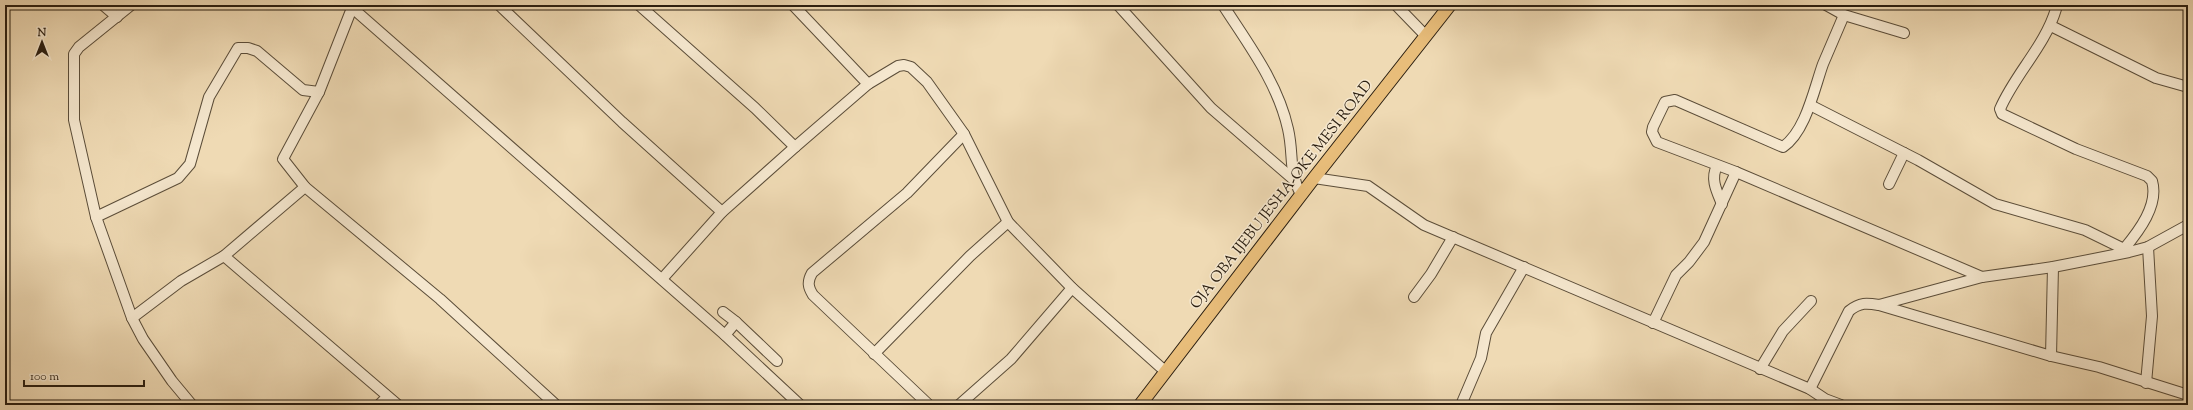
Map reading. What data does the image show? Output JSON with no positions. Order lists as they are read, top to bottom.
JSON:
{
  "streets": {
    "main road": ["OJA OBA IJEBU JESHA-OKE MESI ROAD"]
  },
  "scale_bar": "100 m",
  "north": "top"
}
